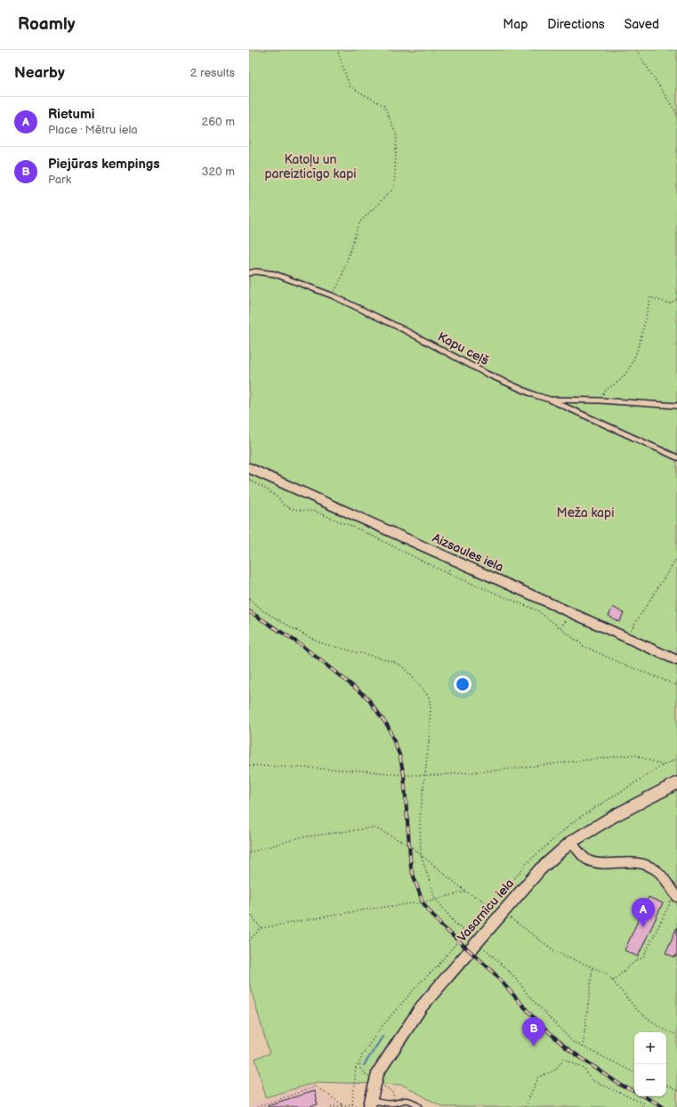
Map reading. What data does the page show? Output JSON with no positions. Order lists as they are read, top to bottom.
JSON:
{
  "streets": {
    "street": ["Aizsaules iela", "Vasarnīcu iela"],
    "lane": ["Kapu ceļš"]
  },
  "parks": ["Katoļu un pareizticīgo kapi", "Meža kapi"],
  "page": {
    "header": "Roamly",
    "nav": ["Map", "Directions", "Saved"],
    "heading": ["Nearby", "2 results"],
    "list": [
      {
        "mark": "A",
        "name": "Rietumi",
        "note": "Place · Mētru iela",
        "value": "260 m"
      },
      {
        "mark": "B",
        "name": "Piejūras kempings",
        "note": "Park",
        "value": "320 m"
      }
    ],
    "pins": ["A", "B"],
    "map_buttons": ["+", "−"]
  }
}
